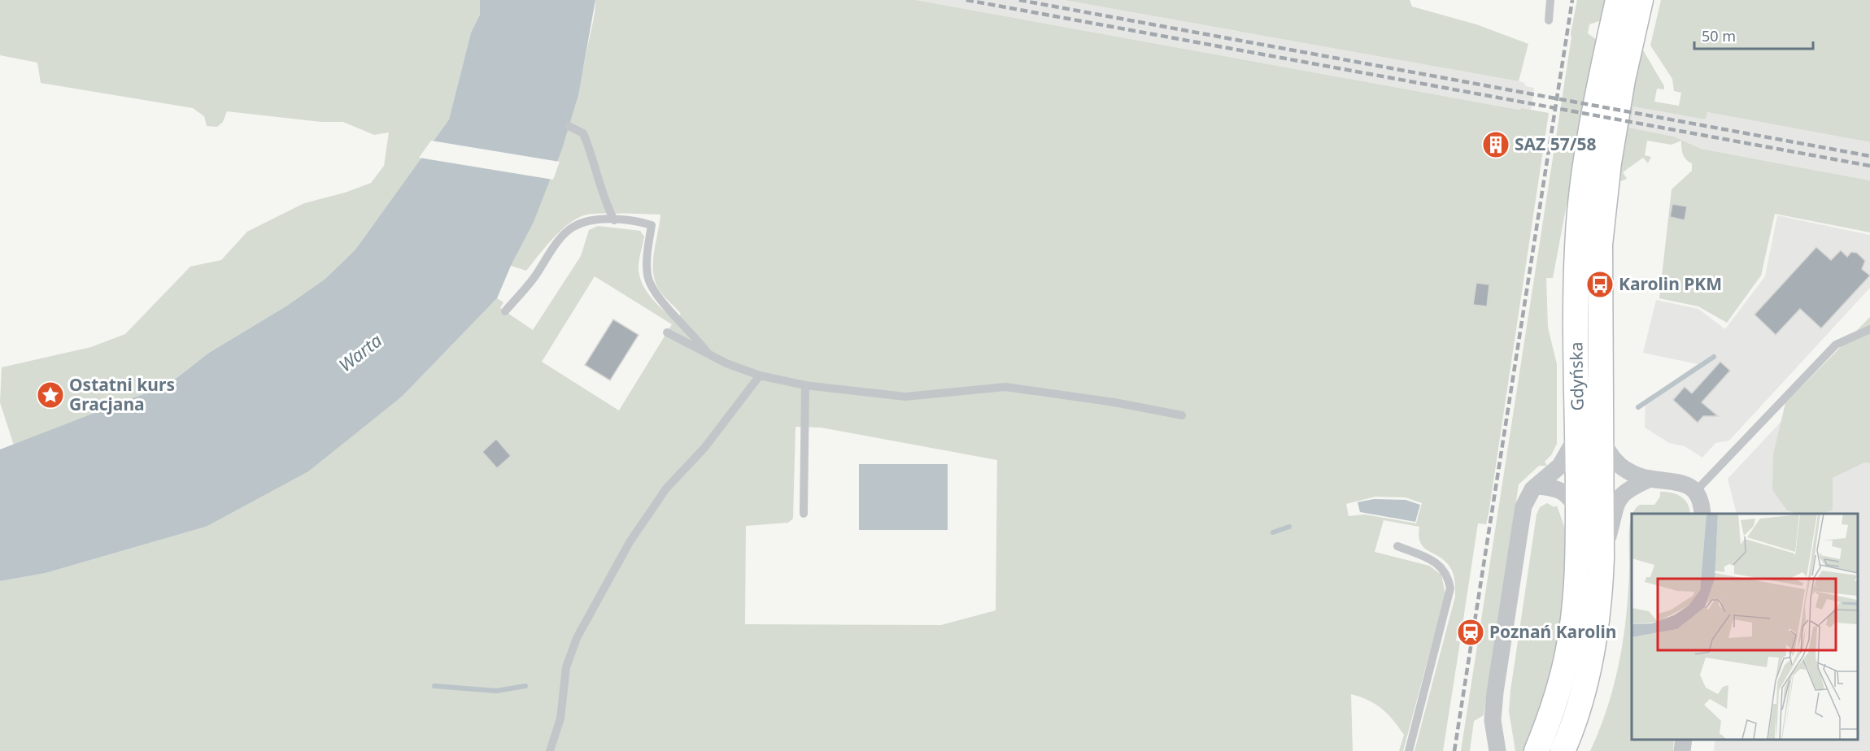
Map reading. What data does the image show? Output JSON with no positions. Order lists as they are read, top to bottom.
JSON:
{
  "streets": {
    "main road": ["Gdyńska"]
  },
  "water": ["Warta"],
  "places": {
    "building": ["SAZ 57/58"],
    "bus stop": ["Karolin PKM"],
    "place": ["Ostatni kurs Gracjana"],
    "station": ["Poznań Karolin"]
  },
  "scale_bar": "50 m"
}
